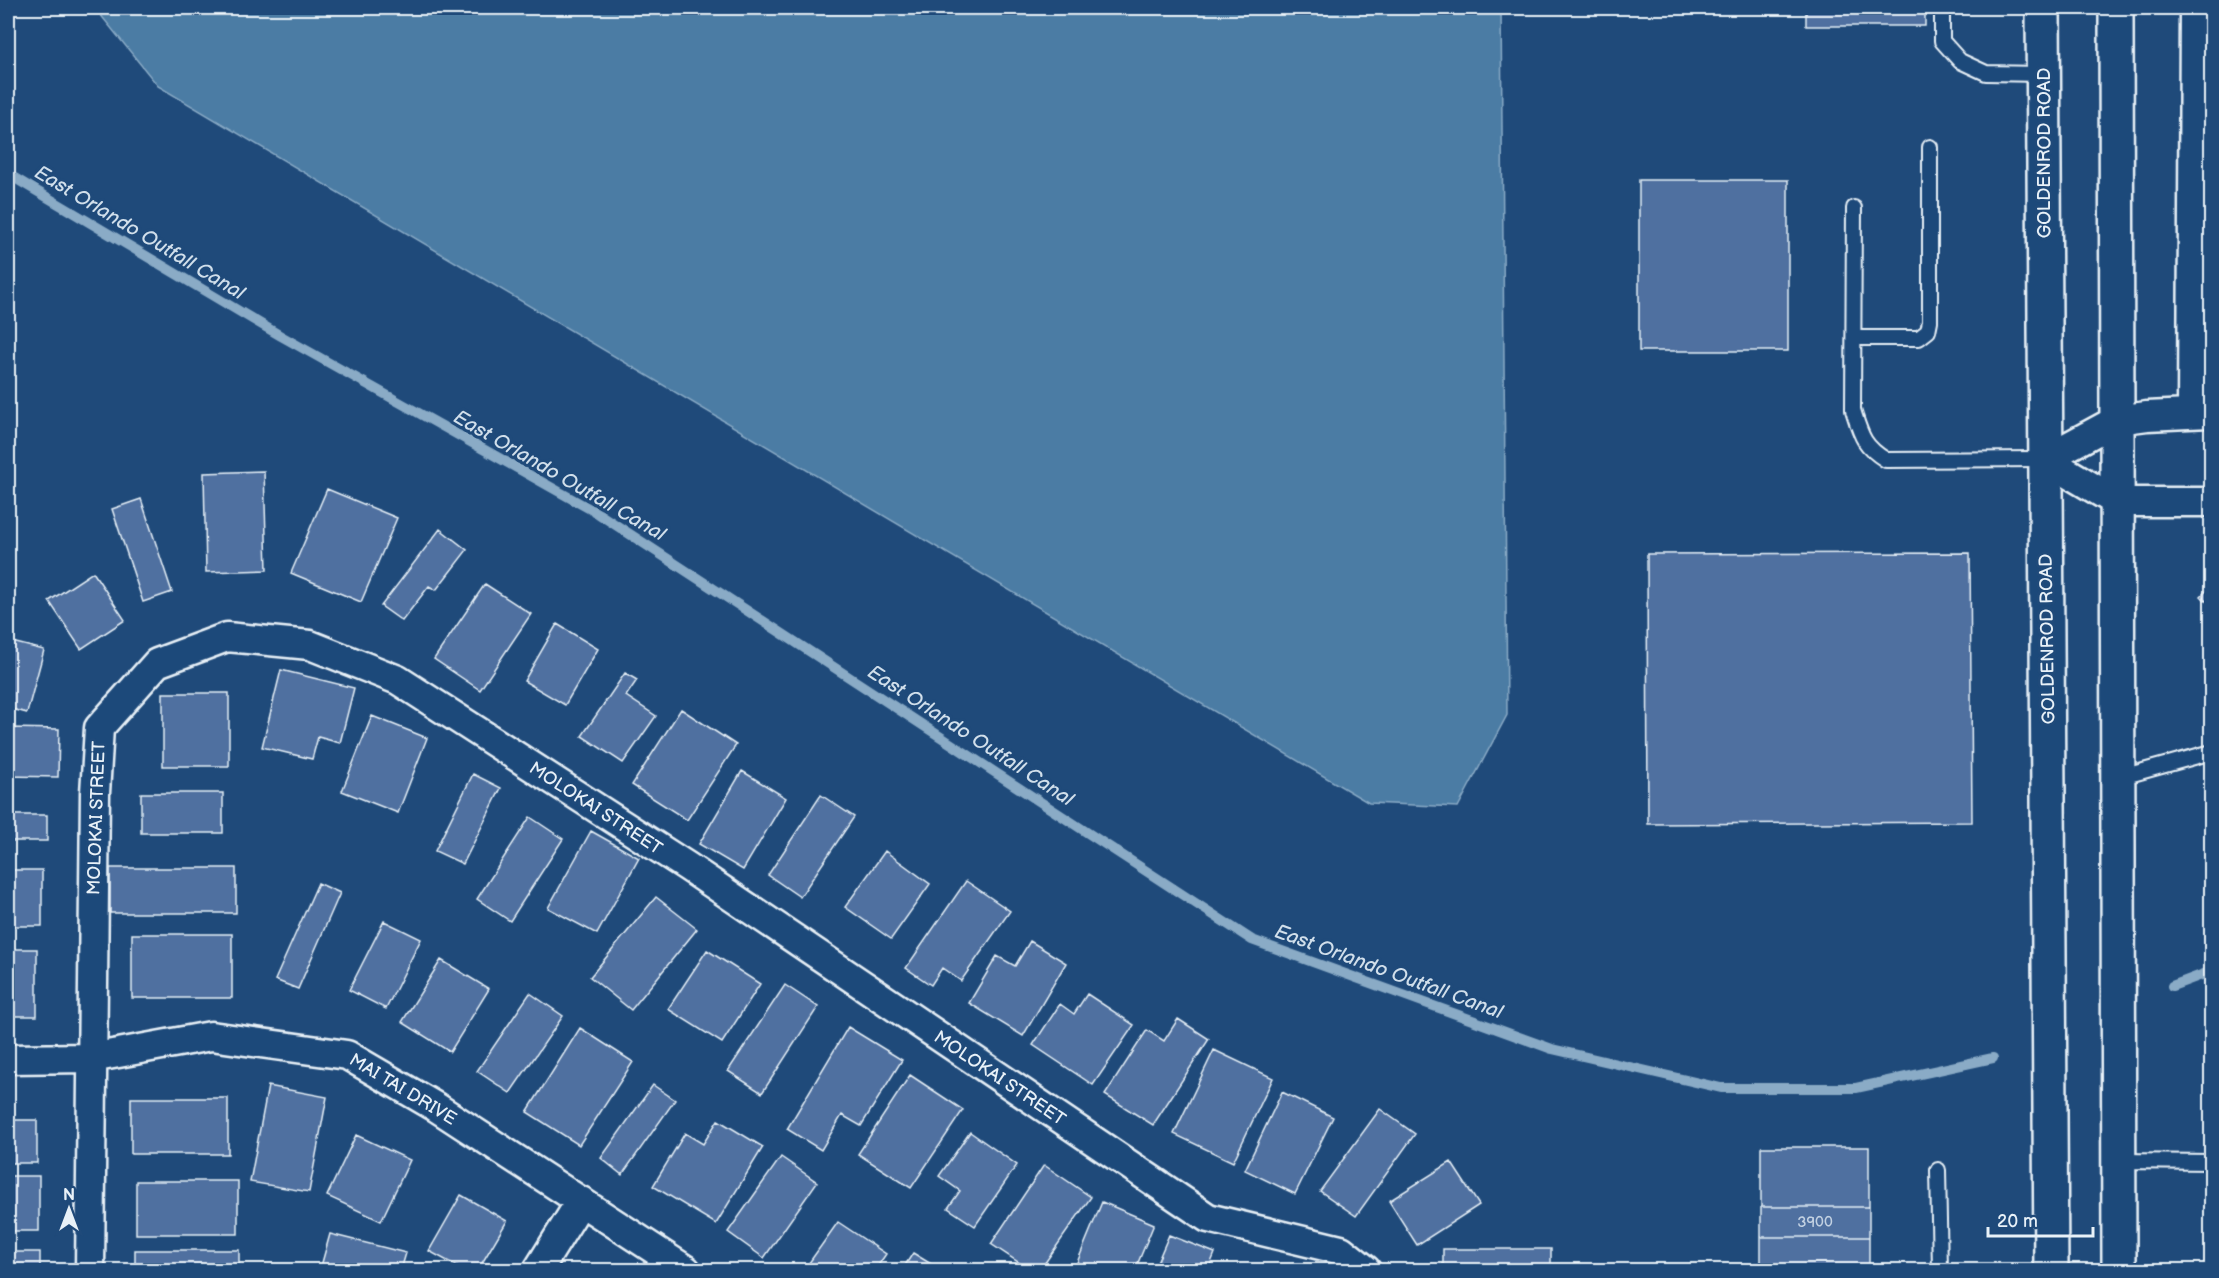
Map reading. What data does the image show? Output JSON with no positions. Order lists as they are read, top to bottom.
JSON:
{
  "streets": {
    "main road": ["GOLDENROD ROAD"],
    "street": ["MOLOKAI STREET", "MAI TAI DRIVE"]
  },
  "crossings": [
    ["MOLOKAI STREET", "MAI TAI DRIVE"]
  ],
  "water": ["East Orlando Outfall Canal"],
  "house_numbers": ["3900"],
  "scale_bar": "20 m",
  "north": "top"
}
